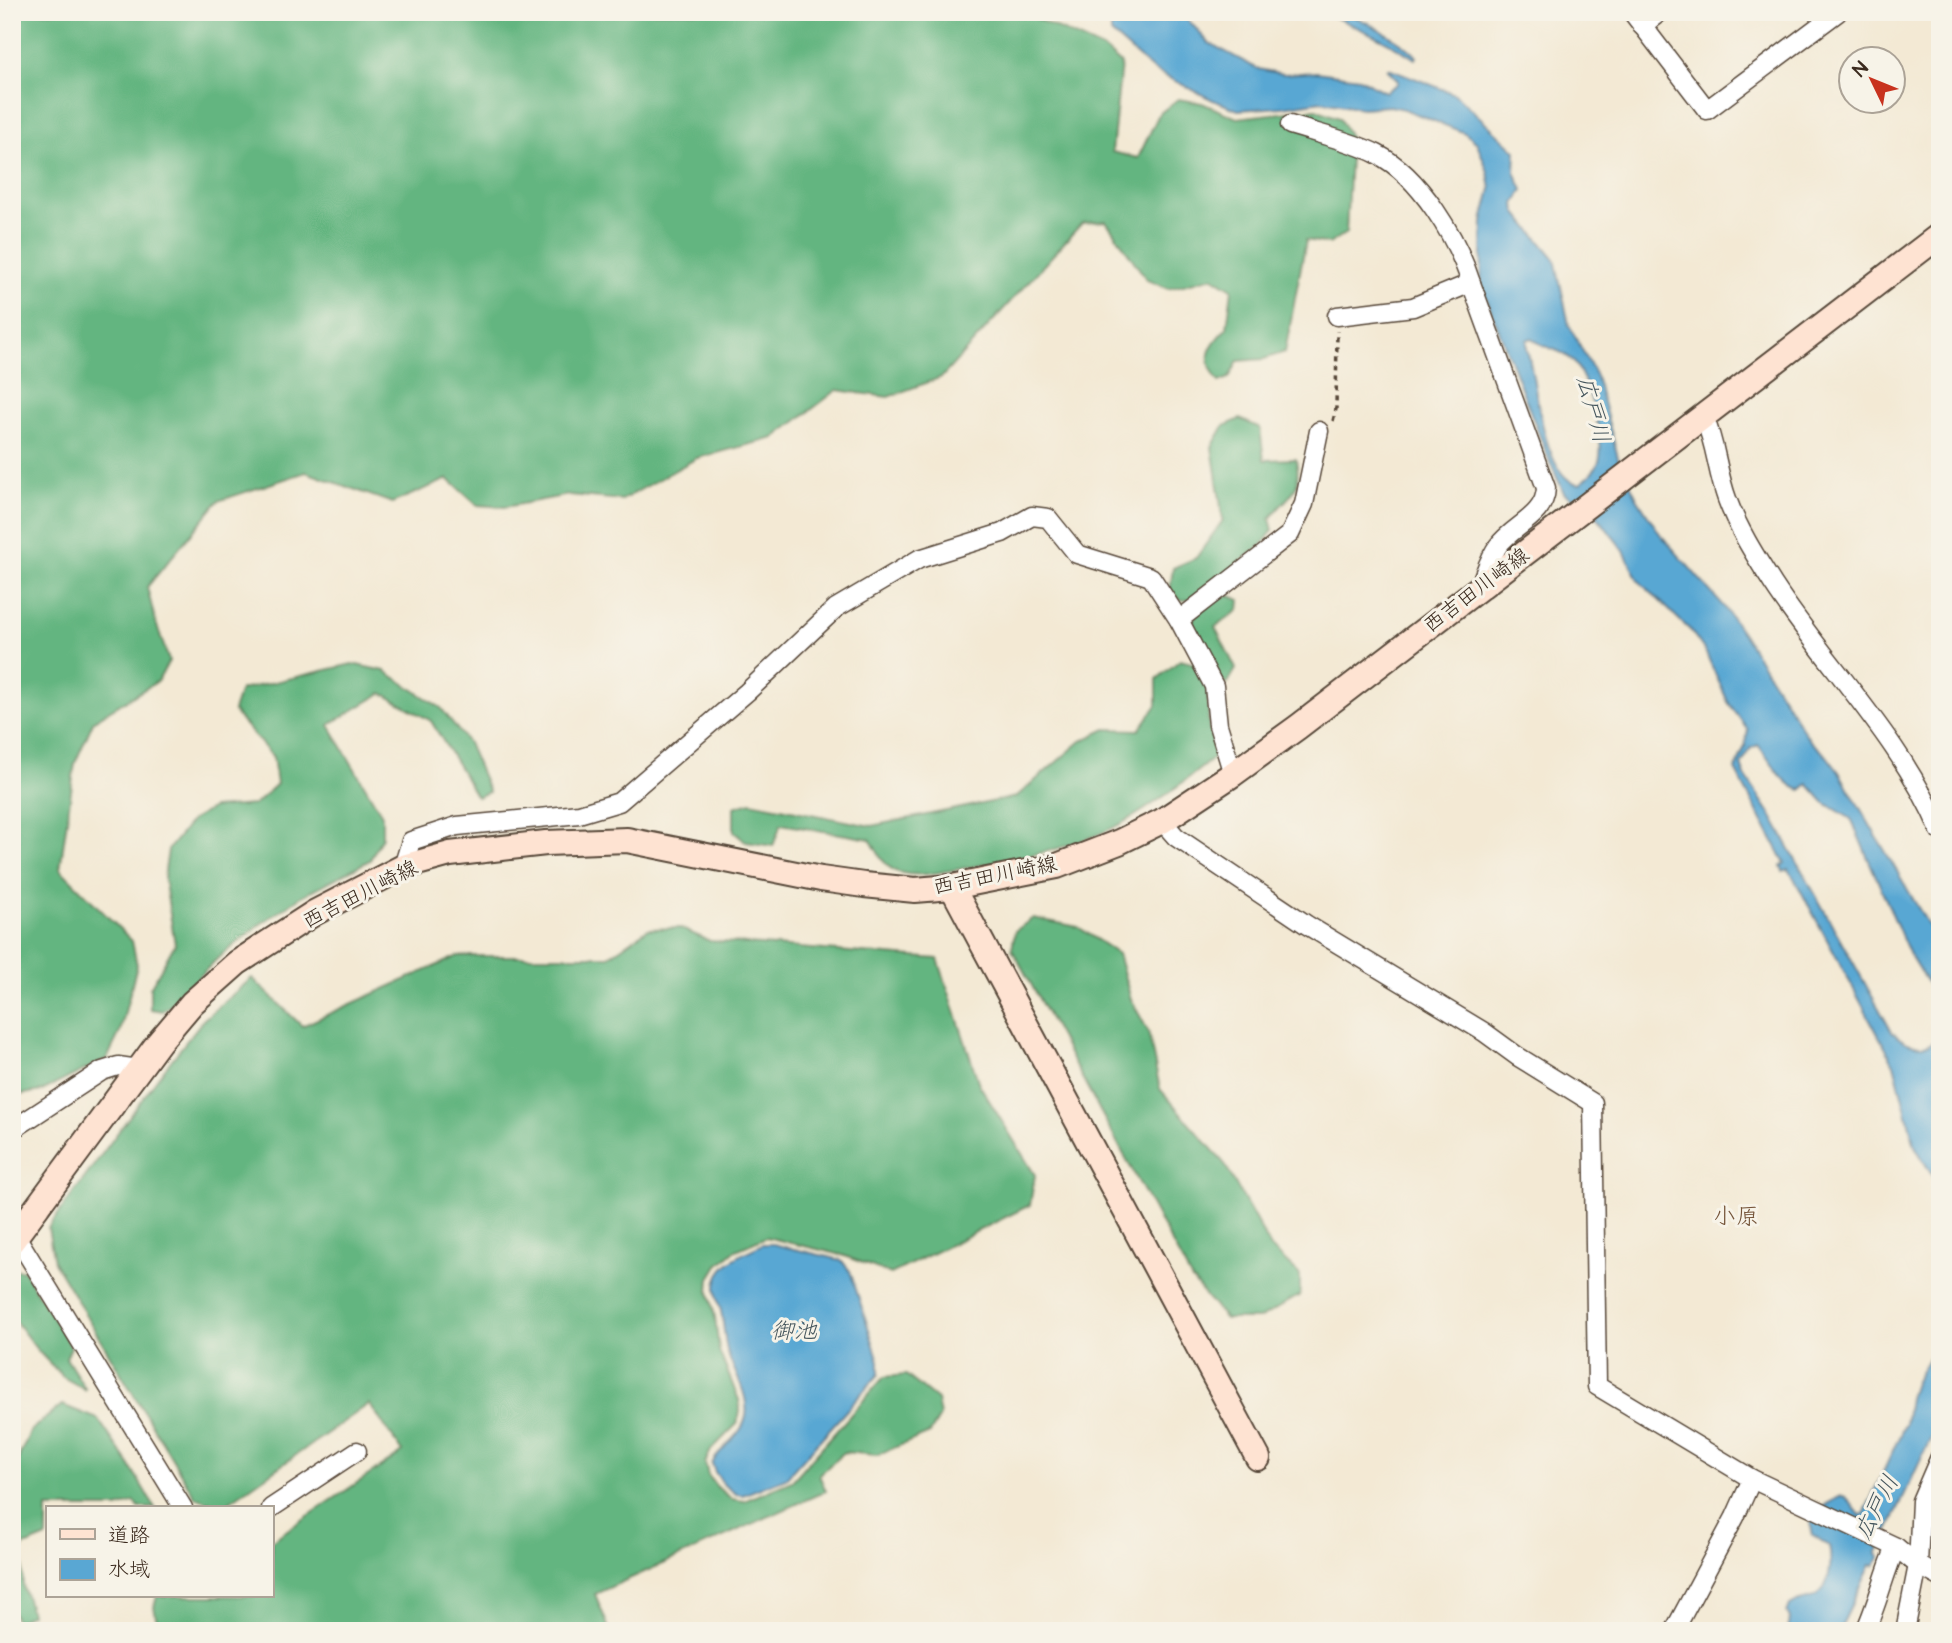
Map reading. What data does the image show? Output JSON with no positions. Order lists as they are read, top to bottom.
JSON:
{
  "streets": {
    "main road": ["西吉田川崎線"]
  },
  "districts": ["小原"],
  "water": ["広戸川", "御池"],
  "legend": ["道路", "水域"],
  "north": "top left"
}
